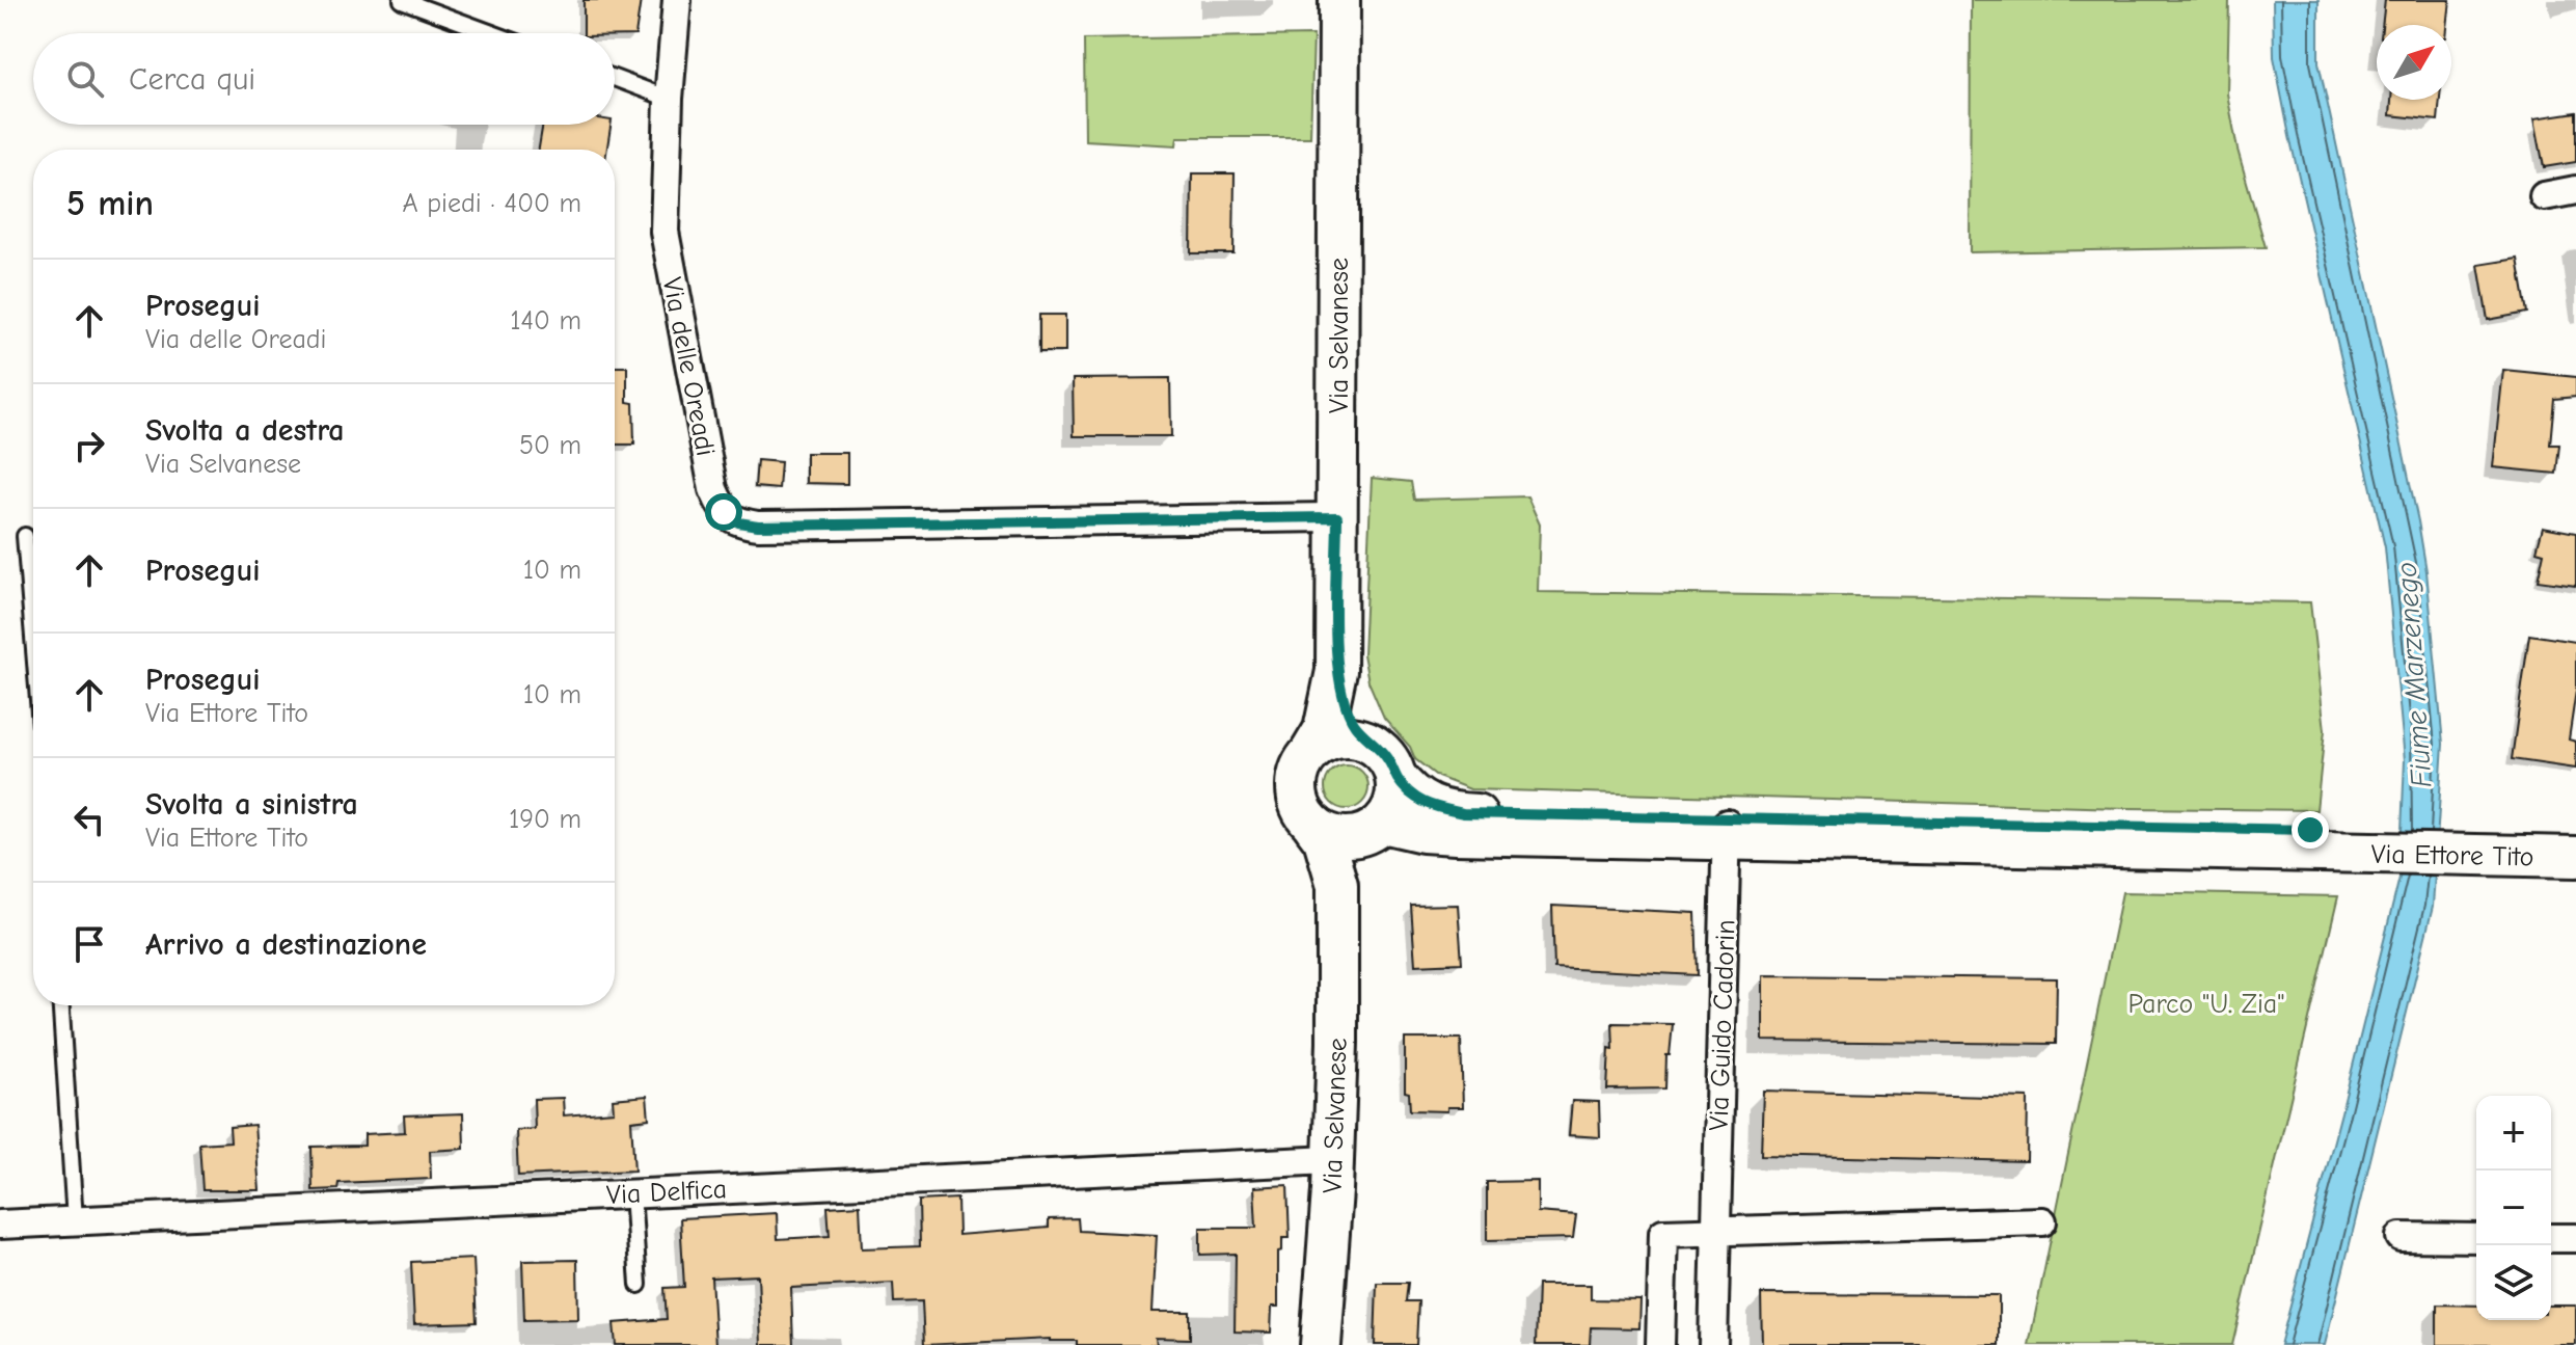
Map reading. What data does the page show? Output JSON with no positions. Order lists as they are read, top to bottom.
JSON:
{
  "streets": {
    "street": [
      "Via Selvanese",
      "Via delle Oreadi",
      "Via Ettore Tito",
      "Via Guido Cadorin",
      "Via Delfica"
    ]
  },
  "crossings": [
    ["Via Selvanese", "Via delle Oreadi"],
    ["Via Selvanese", "Via Ettore Tito"],
    ["Via Selvanese", "Via Delfica"],
    ["Via Ettore Tito", "Via Guido Cadorin"]
  ],
  "water": ["Fiume Marzenego"],
  "parks": ["Parco \"U. Zia\""],
  "north": "top right",
  "page": {
    "search": "Cerca qui",
    "heading": ["5 min", "A piedi · 400 m"],
    "list": [
      ["Prosegui", "Via delle Oreadi", "140 m"],
      ["Svolta a destra", "Via Selvanese", "50 m"],
      ["Prosegui", "10 m"],
      ["Prosegui", "Via Ettore Tito", "10 m"],
      ["Svolta a sinistra", "Via Ettore Tito", "190 m"],
      "Arrivo a destinazione"
    ],
    "map_buttons": ["+", "−"]
  }
}
